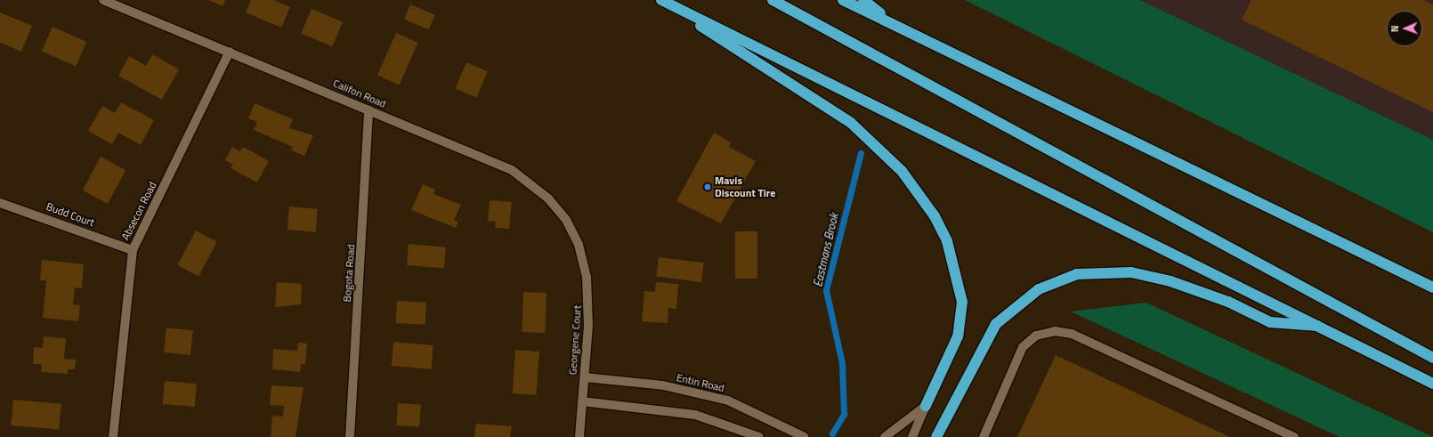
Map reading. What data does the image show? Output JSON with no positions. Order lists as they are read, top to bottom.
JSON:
{
  "streets": {
    "street": [
      "Califon Road",
      "Absecon Road",
      "Budd Court",
      "Bogota Road",
      "Georgene Court",
      "Entin Road"
    ]
  },
  "crossings": [
    ["Califon Road", "Absecon Road"],
    ["Califon Road", "Bogota Road"],
    ["Califon Road", "Georgene Court"],
    ["Absecon Road", "Budd Court"],
    ["Georgene Court", "Entin Road"]
  ],
  "water": ["Eastmans Brook"],
  "places": ["Mavis Discount Tire"],
  "north": "left"
}
